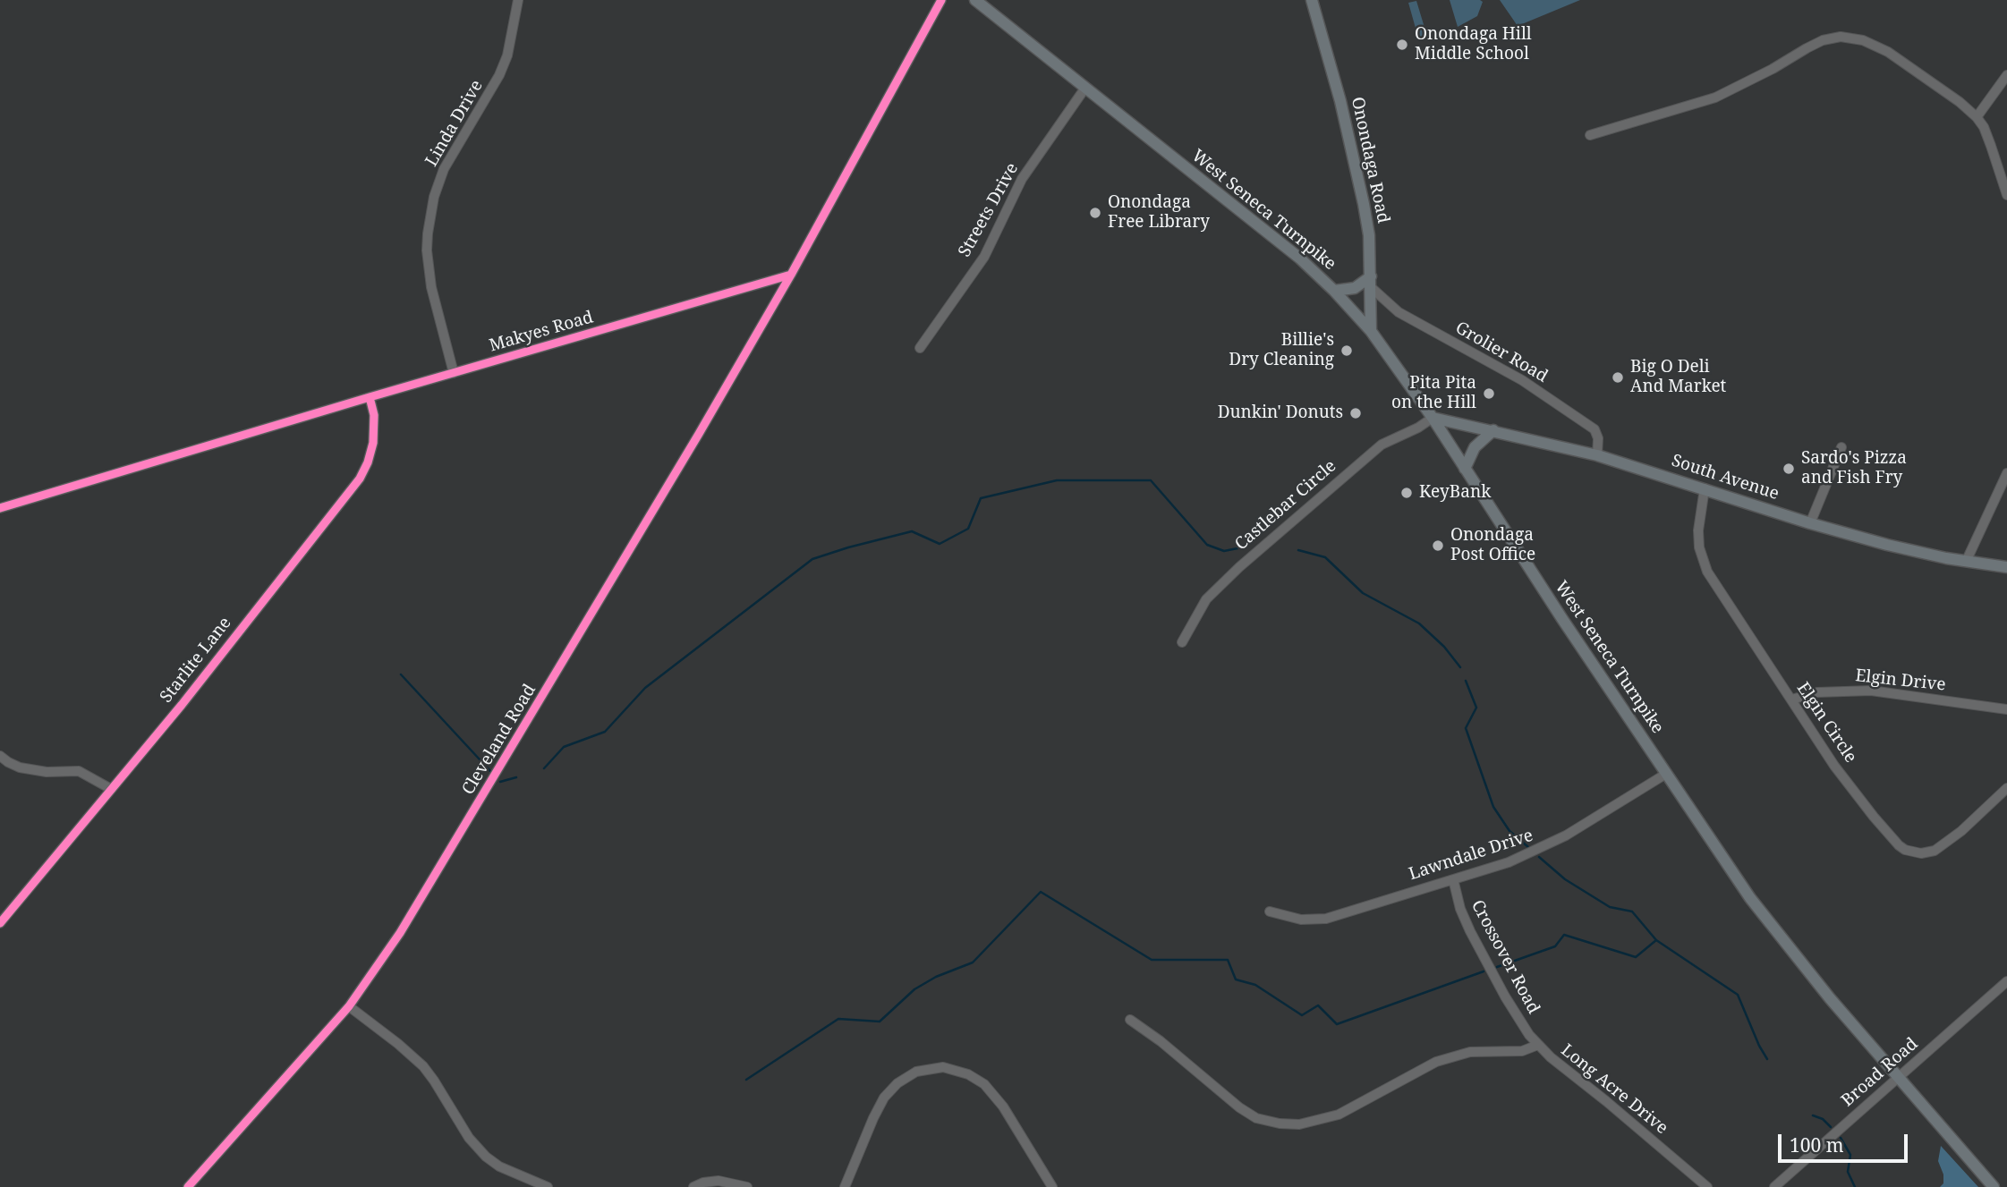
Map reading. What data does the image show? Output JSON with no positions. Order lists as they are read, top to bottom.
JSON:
{
  "streets": {
    "main road": ["Onondaga Road", "West Seneca Turnpike", "South Avenue"],
    "street": [
      "Linda Drive",
      "Streets Drive",
      "Makyes Road",
      "Grolier Road",
      "Castlebar Circle",
      "Starlite Lane",
      "Elgin Drive",
      "Elgin Circle",
      "Cleveland Road",
      "Lawndale Drive",
      "Crossover Road",
      "Broad Road",
      "Long Acre Drive"
    ]
  },
  "crossings": [
    ["Linda Drive", "Makyes Road"],
    ["Onondaga Road", "West Seneca Turnpike"],
    ["Onondaga Road", "Grolier Road"],
    ["Streets Drive", "West Seneca Turnpike"],
    ["West Seneca Turnpike", "South Avenue"],
    ["West Seneca Turnpike", "Castlebar Circle"],
    ["West Seneca Turnpike", "Lawndale Drive"],
    ["West Seneca Turnpike", "Broad Road"],
    ["Makyes Road", "Starlite Lane"],
    ["Makyes Road", "Cleveland Road"],
    ["Grolier Road", "South Avenue"],
    ["South Avenue", "Castlebar Circle"],
    ["South Avenue", "Elgin Circle"],
    ["Elgin Drive", "Elgin Circle"],
    ["Lawndale Drive", "Crossover Road"],
    ["Crossover Road", "Long Acre Drive"]
  ],
  "places": [
    "Onondaga Hill Middle School",
    "Onondaga Free Library",
    "Billie's Dry Cleaning",
    "Big O Deli And Market",
    "Pita Pita on the Hill",
    "Dunkin' Donuts",
    "Sardo's Pizza and Fish Fry",
    "KeyBank",
    "Onondaga Post Office"
  ],
  "scale_bar": "100 m"
}
